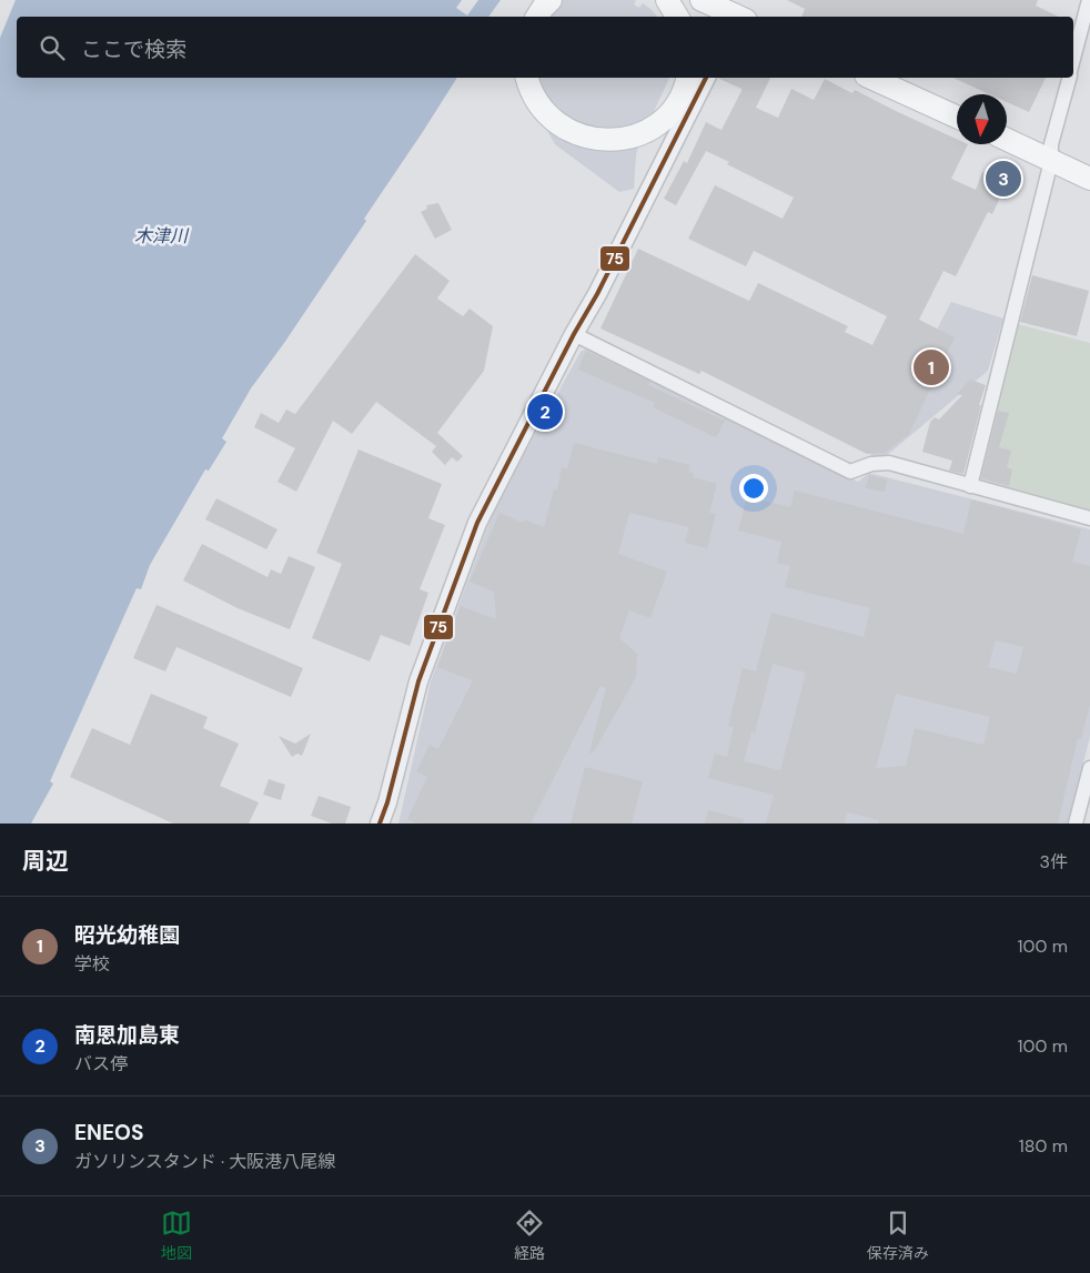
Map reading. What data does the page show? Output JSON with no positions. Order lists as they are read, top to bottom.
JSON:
{
  "water": ["木津川"],
  "lines": ["transit line 75"],
  "north": "bottom",
  "page": {
    "search": "ここで検索",
    "pins": ["3", "1", "2"],
    "heading": ["周辺", "3件"],
    "list": [
      {
        "mark": "1",
        "name": "昭光幼稚園",
        "note": "学校",
        "value": "100 m"
      },
      {
        "mark": "2",
        "name": "南恩加島東",
        "note": "バス停",
        "value": "100 m"
      },
      {
        "mark": "3",
        "name": "ENEOS",
        "note": "ガソリンスタンド · 大阪港八尾線",
        "value": "180 m"
      }
    ],
    "nav": ["地図", "経路", "保存済み"]
  }
}
